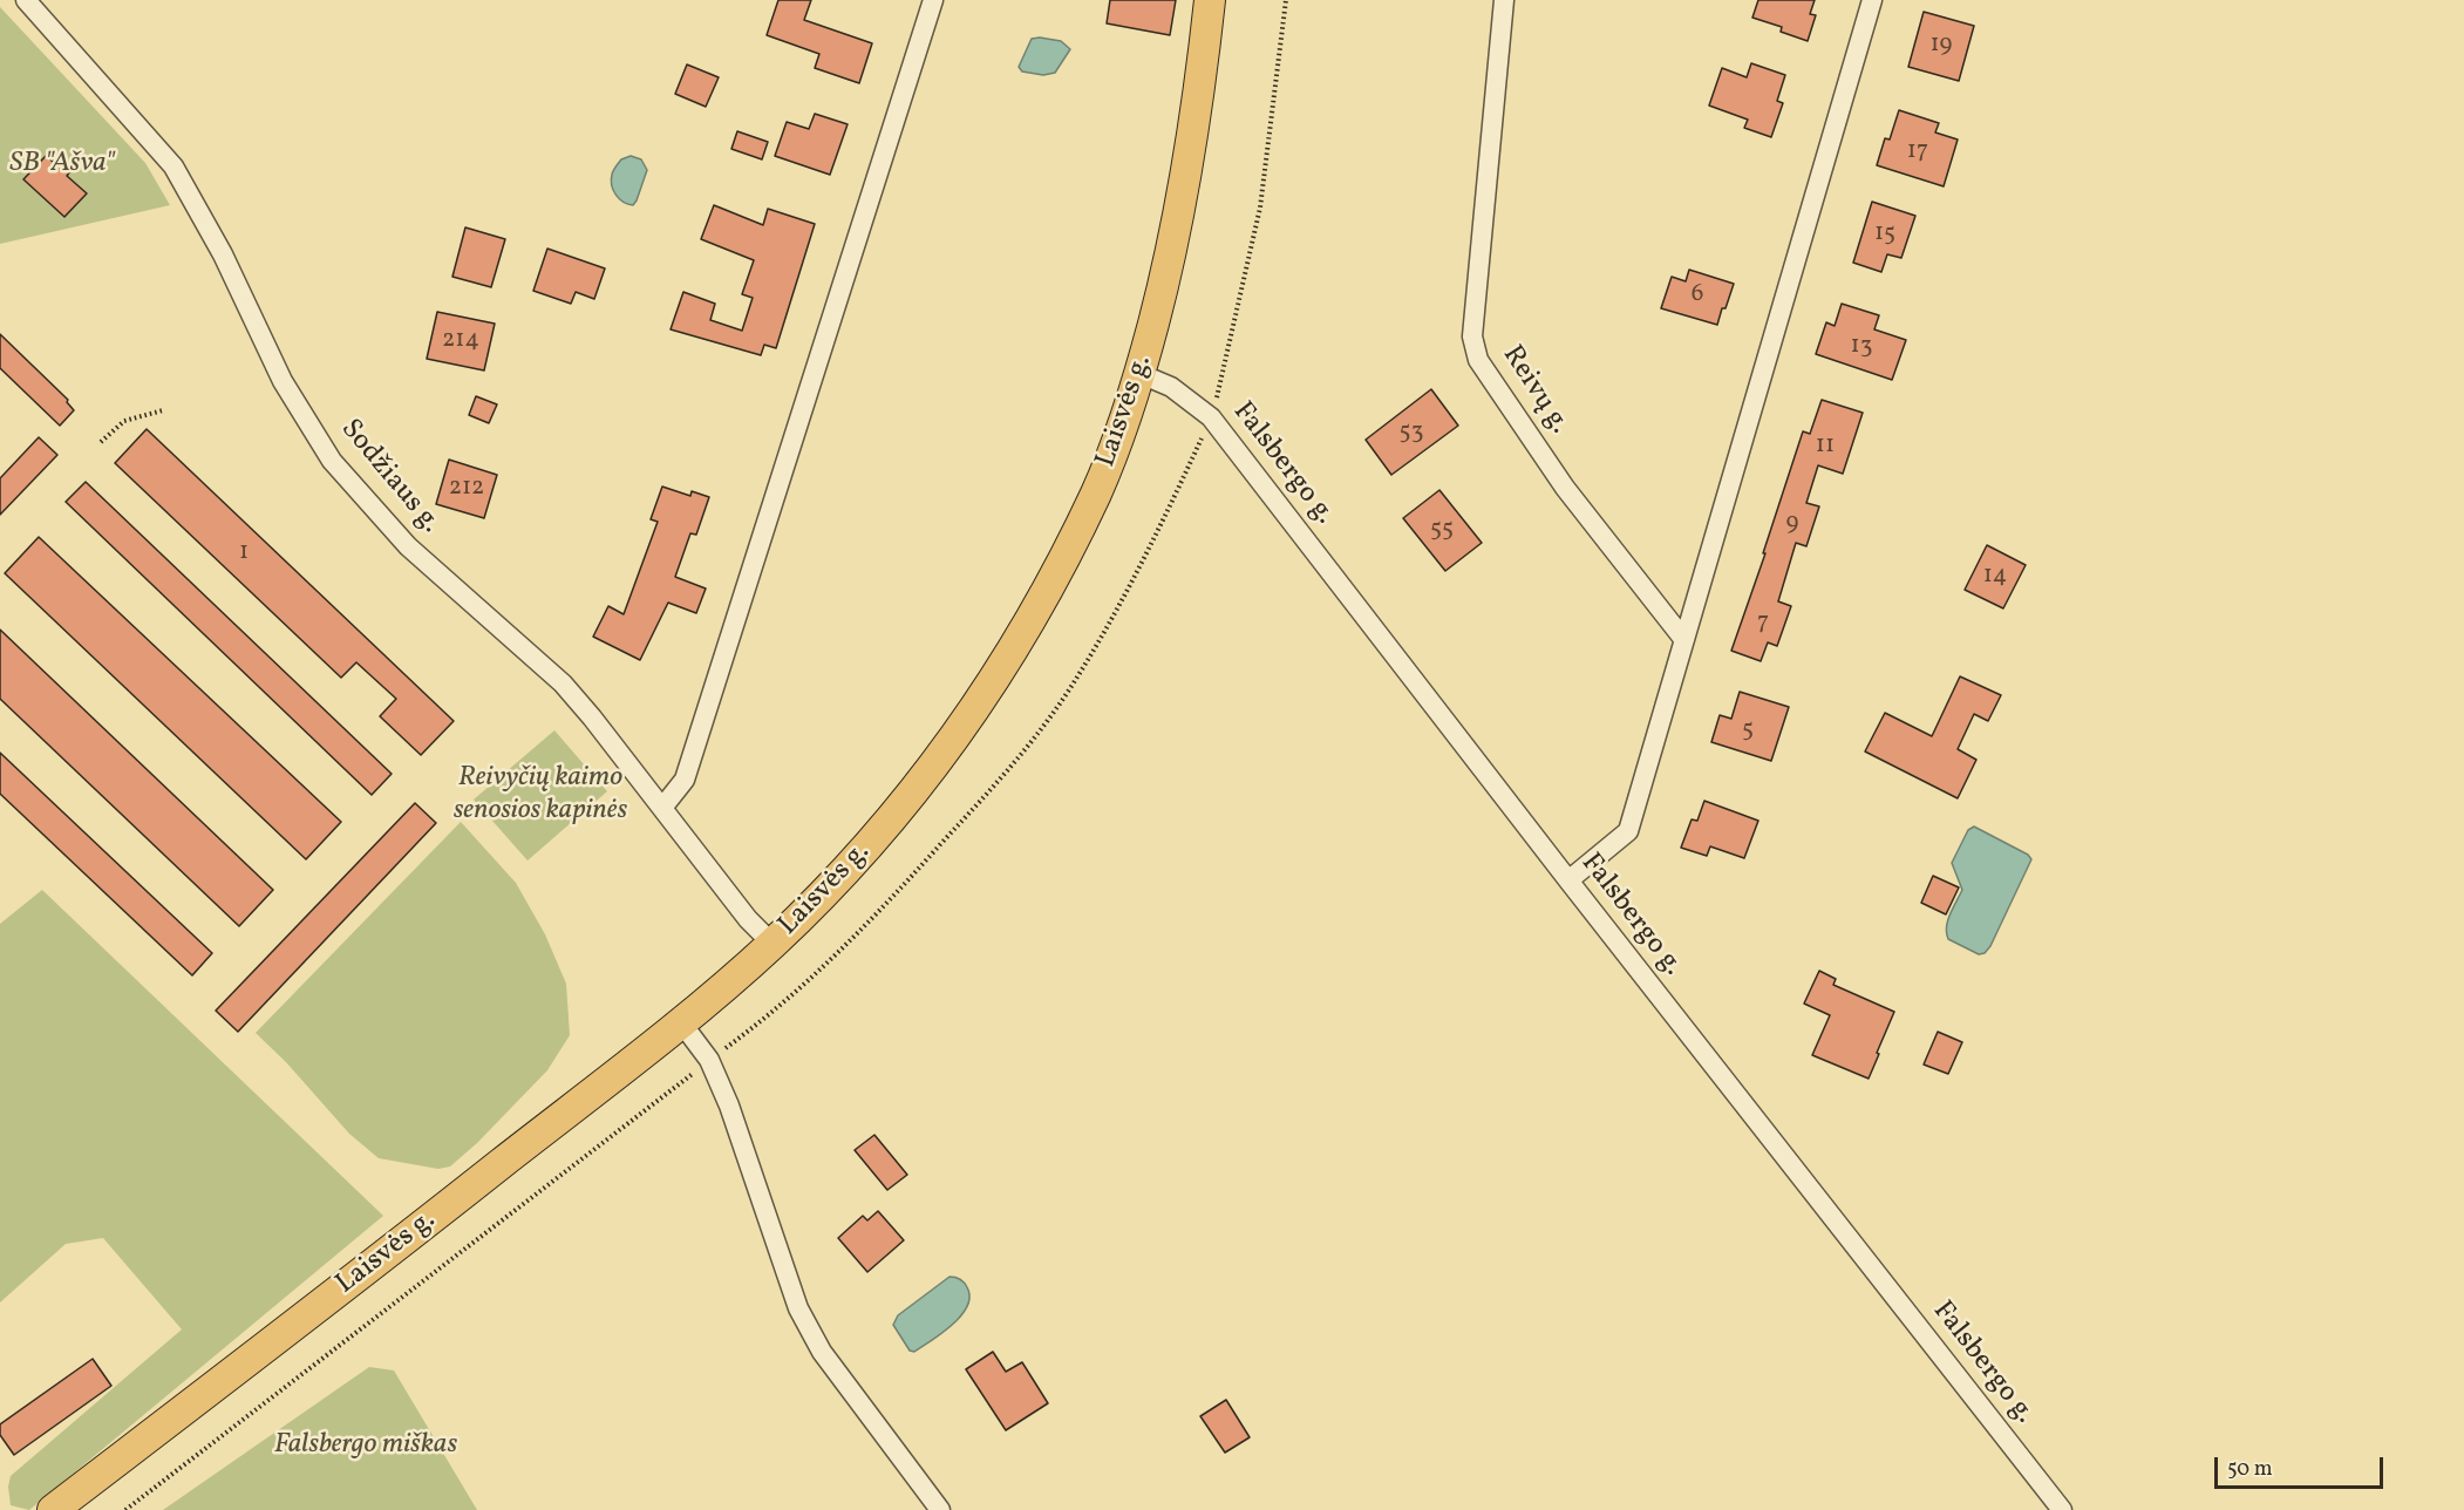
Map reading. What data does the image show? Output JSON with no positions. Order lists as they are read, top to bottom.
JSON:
{
  "streets": {
    "main road": ["Laisvės g."],
    "street": ["Reivų g.", "Falsbergo g.", "Sodžiaus g."]
  },
  "crossings": [
    ["Laisvės g.", "Falsbergo g."],
    ["Laisvės g.", "Sodžiaus g."]
  ],
  "parks": ["SB \"Ašva\"", "Reivyčių kaimo senosios kapinės", "Falsbergo miškas"],
  "house_numbers": [
    "19",
    "17",
    "15",
    "6",
    "214",
    "13",
    "53",
    "11",
    "212",
    "9",
    "55",
    "1",
    "14",
    "7",
    "5"
  ],
  "scale_bar": "50 m"
}
